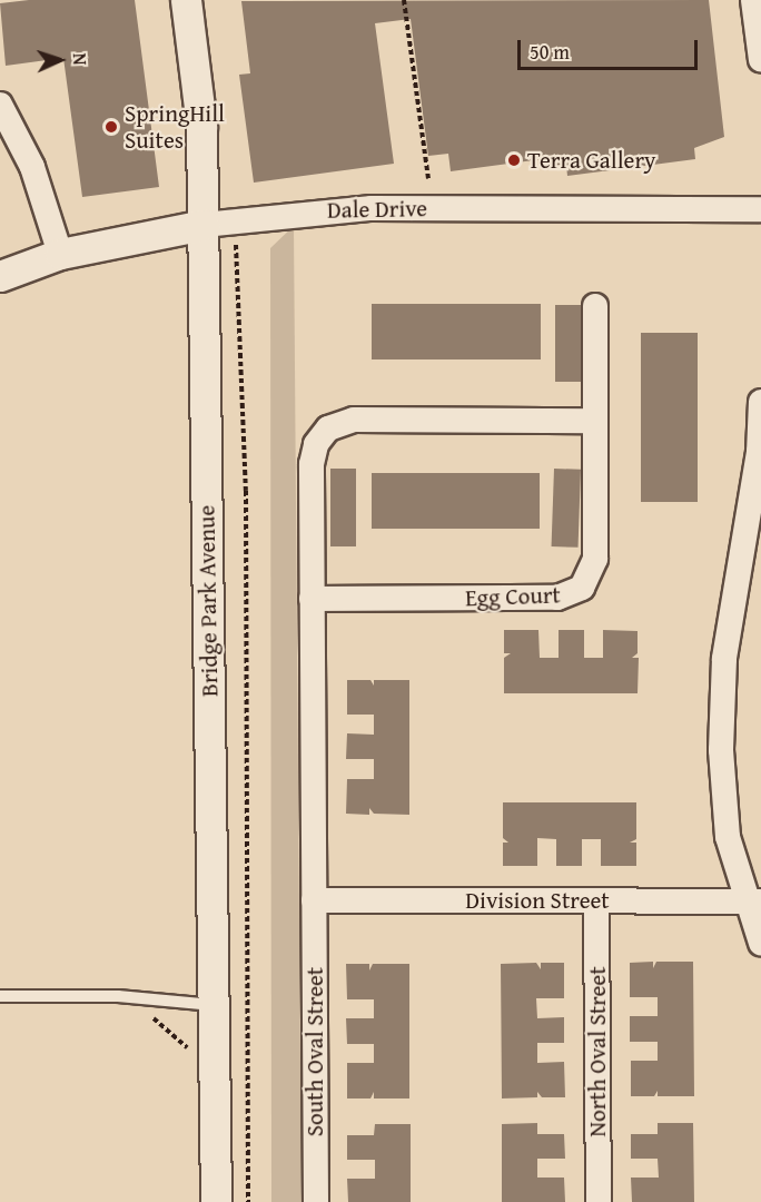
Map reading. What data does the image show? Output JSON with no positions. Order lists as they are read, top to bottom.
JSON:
{
  "streets": {
    "street": [
      "Dale Drive",
      "Egg Court",
      "Bridge Park Avenue",
      "Division Street",
      "South Oval Street",
      "North Oval Street"
    ]
  },
  "crossings": [
    ["Dale Drive", "Bridge Park Avenue"],
    ["Division Street", "South Oval Street"],
    ["Division Street", "North Oval Street"]
  ],
  "places": ["SpringHill Suites", "Terra Gallery"],
  "scale_bar": "50 m",
  "north": "right"
}
